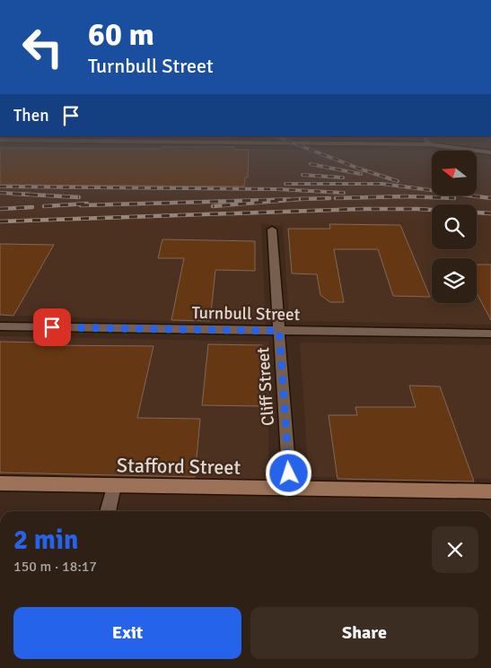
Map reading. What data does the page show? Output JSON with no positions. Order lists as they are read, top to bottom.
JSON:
{
  "streets": {
    "main road": ["Stafford Street"],
    "street": ["Turnbull Street", "Cliff Street"]
  },
  "crossings": [
    ["Turnbull Street", "Cliff Street"],
    ["Cliff Street", "Stafford Street"]
  ],
  "north": "left",
  "page": {
    "turn": ["60 m", "Turnbull Street"],
    "then": "Then",
    "heading": ["2 min", "150 m · 18:17"],
    "buttons": ["Exit", "Share"]
  }
}
